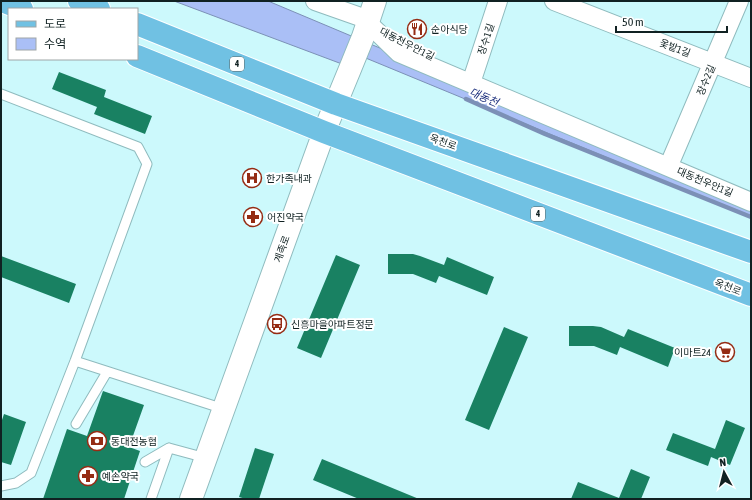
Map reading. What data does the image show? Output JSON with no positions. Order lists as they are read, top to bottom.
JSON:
{
  "streets": {
    "main road": ["4", "옥천로", "계족로"],
    "street": [
      "장수1길",
      "대동천우안1길",
      "옻밭1길",
      "장수2길"
    ]
  },
  "crossings": [
    ["장수1길", "대동천우안1길"],
    ["대동천우안1길", "장수2길"],
    ["대동천우안1길", "계족로"],
    ["옻밭1길", "장수2길"],
    ["옥천로", "계족로"]
  ],
  "water": ["대동천"],
  "places": {
    "restaurant": ["순아식당"],
    "hospital": ["한가족내과"],
    "pharmacy": ["어진약국", "예손약국"],
    "bus stop": ["신흥마을아파트정문"],
    "supermarket": ["이마트24"],
    "bank": ["동대전농협"]
  },
  "legend": ["도로", "수역"],
  "scale_bar": "50 m",
  "north": "top"
}
